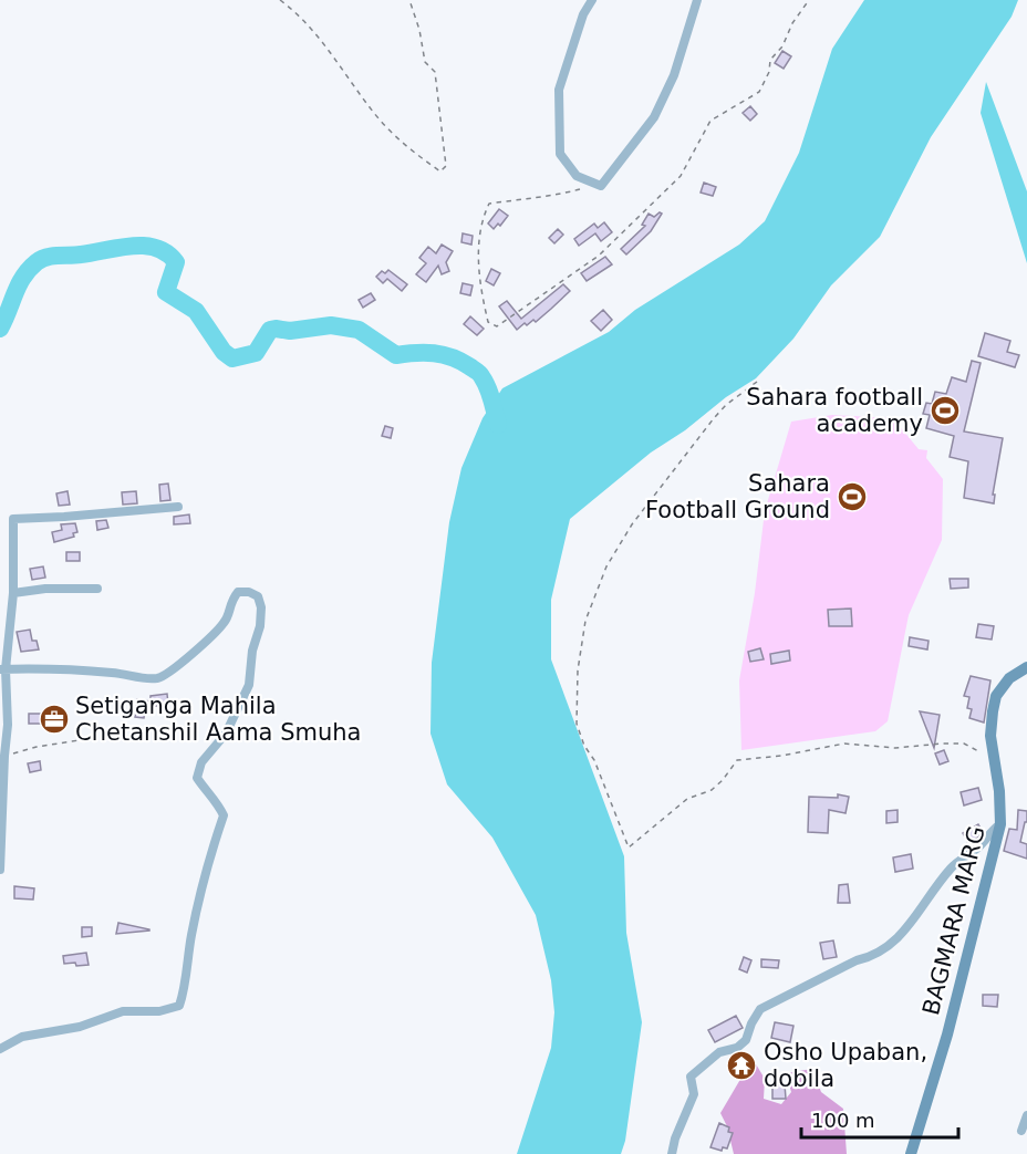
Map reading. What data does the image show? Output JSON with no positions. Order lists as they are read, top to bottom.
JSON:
{
  "streets": {
    "main road": ["BAGMARA MARG"]
  },
  "places": {
    "sports": ["Sahara football academy", "Sahara Football Ground"],
    "office": ["Setiganga Mahila Chetanshil Aama Smuha"],
    "temple": ["Osho Upaban, dobila"]
  },
  "scale_bar": "100 m"
}
